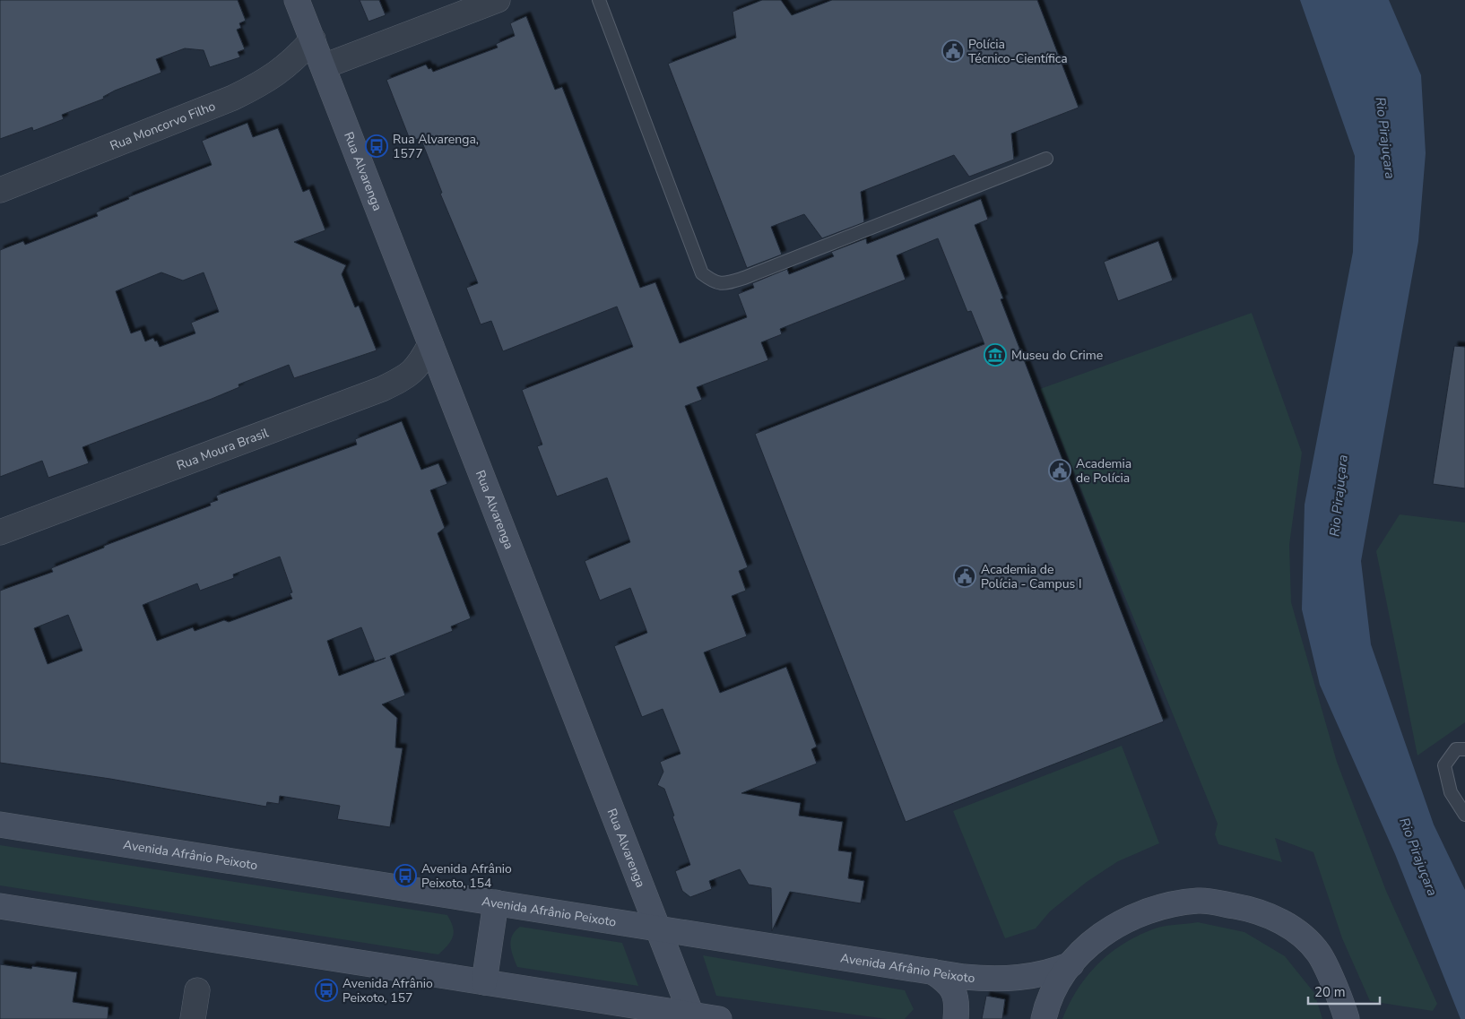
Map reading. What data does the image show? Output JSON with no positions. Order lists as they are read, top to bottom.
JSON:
{
  "streets": {
    "main road": ["Rua Alvarenga", "Avenida Afrânio Peixoto"],
    "street": ["Rua Moncorvo Filho", "Rua Moura Brasil"]
  },
  "crossings": [
    ["Rua Moncorvo Filho", "Rua Alvarenga"],
    ["Rua Alvarenga", "Rua Moura Brasil"],
    ["Rua Alvarenga", "Avenida Afrânio Peixoto"]
  ],
  "water": ["Rio Pirajuçara"],
  "places": {
    "public building": ["Polícia Técnico-Científica", "Academia de Polícia", "Academia de Polícia - Campus I"],
    "bus stop": ["Rua Alvarenga, 1577", "Avenida Afrânio Peixoto, 154", "Avenida Afrânio Peixoto, 157"],
    "museum": ["Museu do Crime"]
  },
  "scale_bar": "20 m"
}
